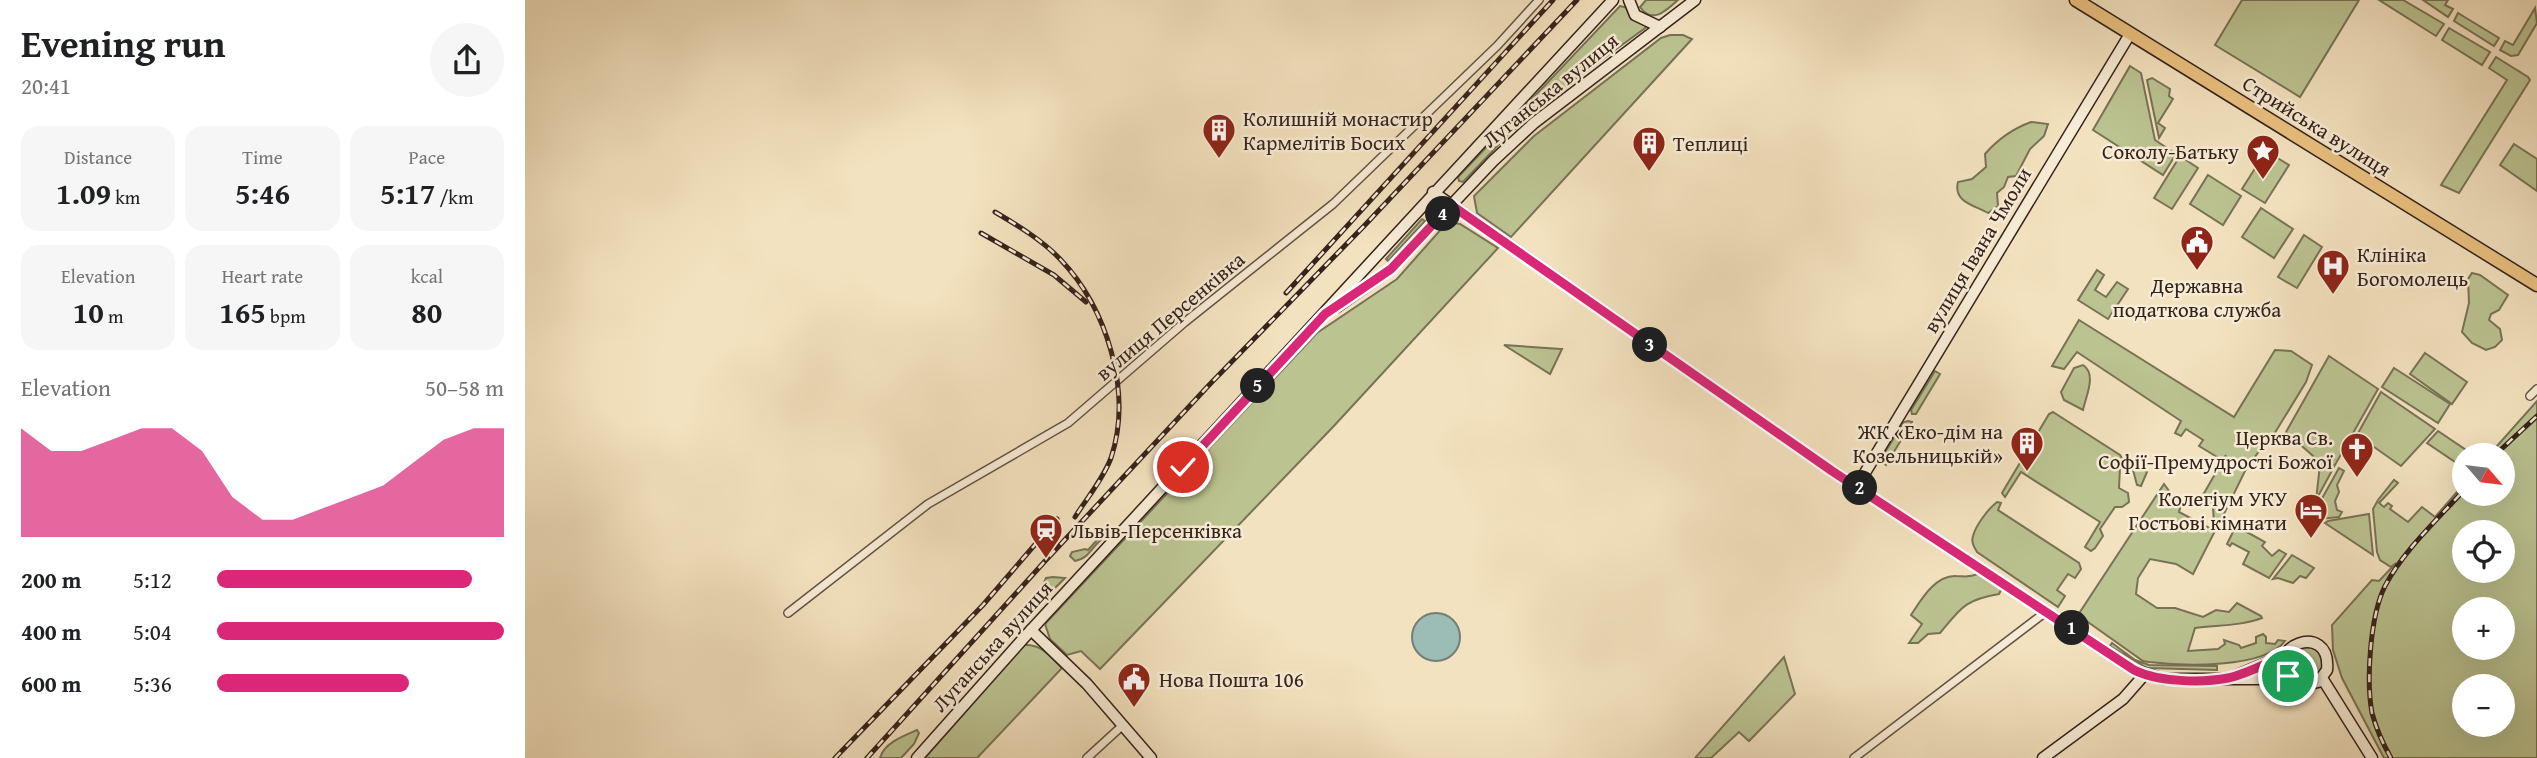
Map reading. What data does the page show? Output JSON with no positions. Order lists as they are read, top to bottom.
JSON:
{
  "streets": {
    "main road": ["Луганська вулиця", "Стрийська вулиця", "вулиця Івана Чмоли"],
    "street": ["вулиця Персенківка"]
  },
  "crossings": [
    ["Стрийська вулиця", "вулиця Івана Чмоли"]
  ],
  "places": {
    "building": ["Колишній монастир Кармелітів Босих", "Теплиці", "ЖК «Еко-дім на Козельницькій»"],
    "place": ["Соколу-Батьку"],
    "public building": ["Державна податкова служба", "Нова Пошта 106"],
    "hospital": ["Клініка Богомолець"],
    "church": ["Церква Св. Софії-Премудрості Божої"],
    "hotel": ["Колегіум УКУ Гостьові кімнати"],
    "station": ["Львів-Персенківка"]
  },
  "north": "bottom right",
  "page": {
    "heading": ["Evening run", "20:41"],
    "stats": [
      ["Distance", "1.09 km"],
      ["Time", "5:46"],
      ["Pace", "5:17 /km"],
      ["Elevation", "10 m"],
      ["Heart rate", "165 bpm"],
      ["kcal", "80"]
    ],
    "pins": [
      "4",
      "3",
      "5",
      "2",
      "1"
    ],
    "chart": ["Elevation", "50–58 m"],
    "map_buttons": ["+", "−"],
    "list": [
      {
        "name": "200 m",
        "note": "5:12"
      },
      {
        "name": "400 m",
        "note": "5:04"
      },
      {
        "name": "600 m",
        "note": "5:36"
      }
    ]
  }
}
